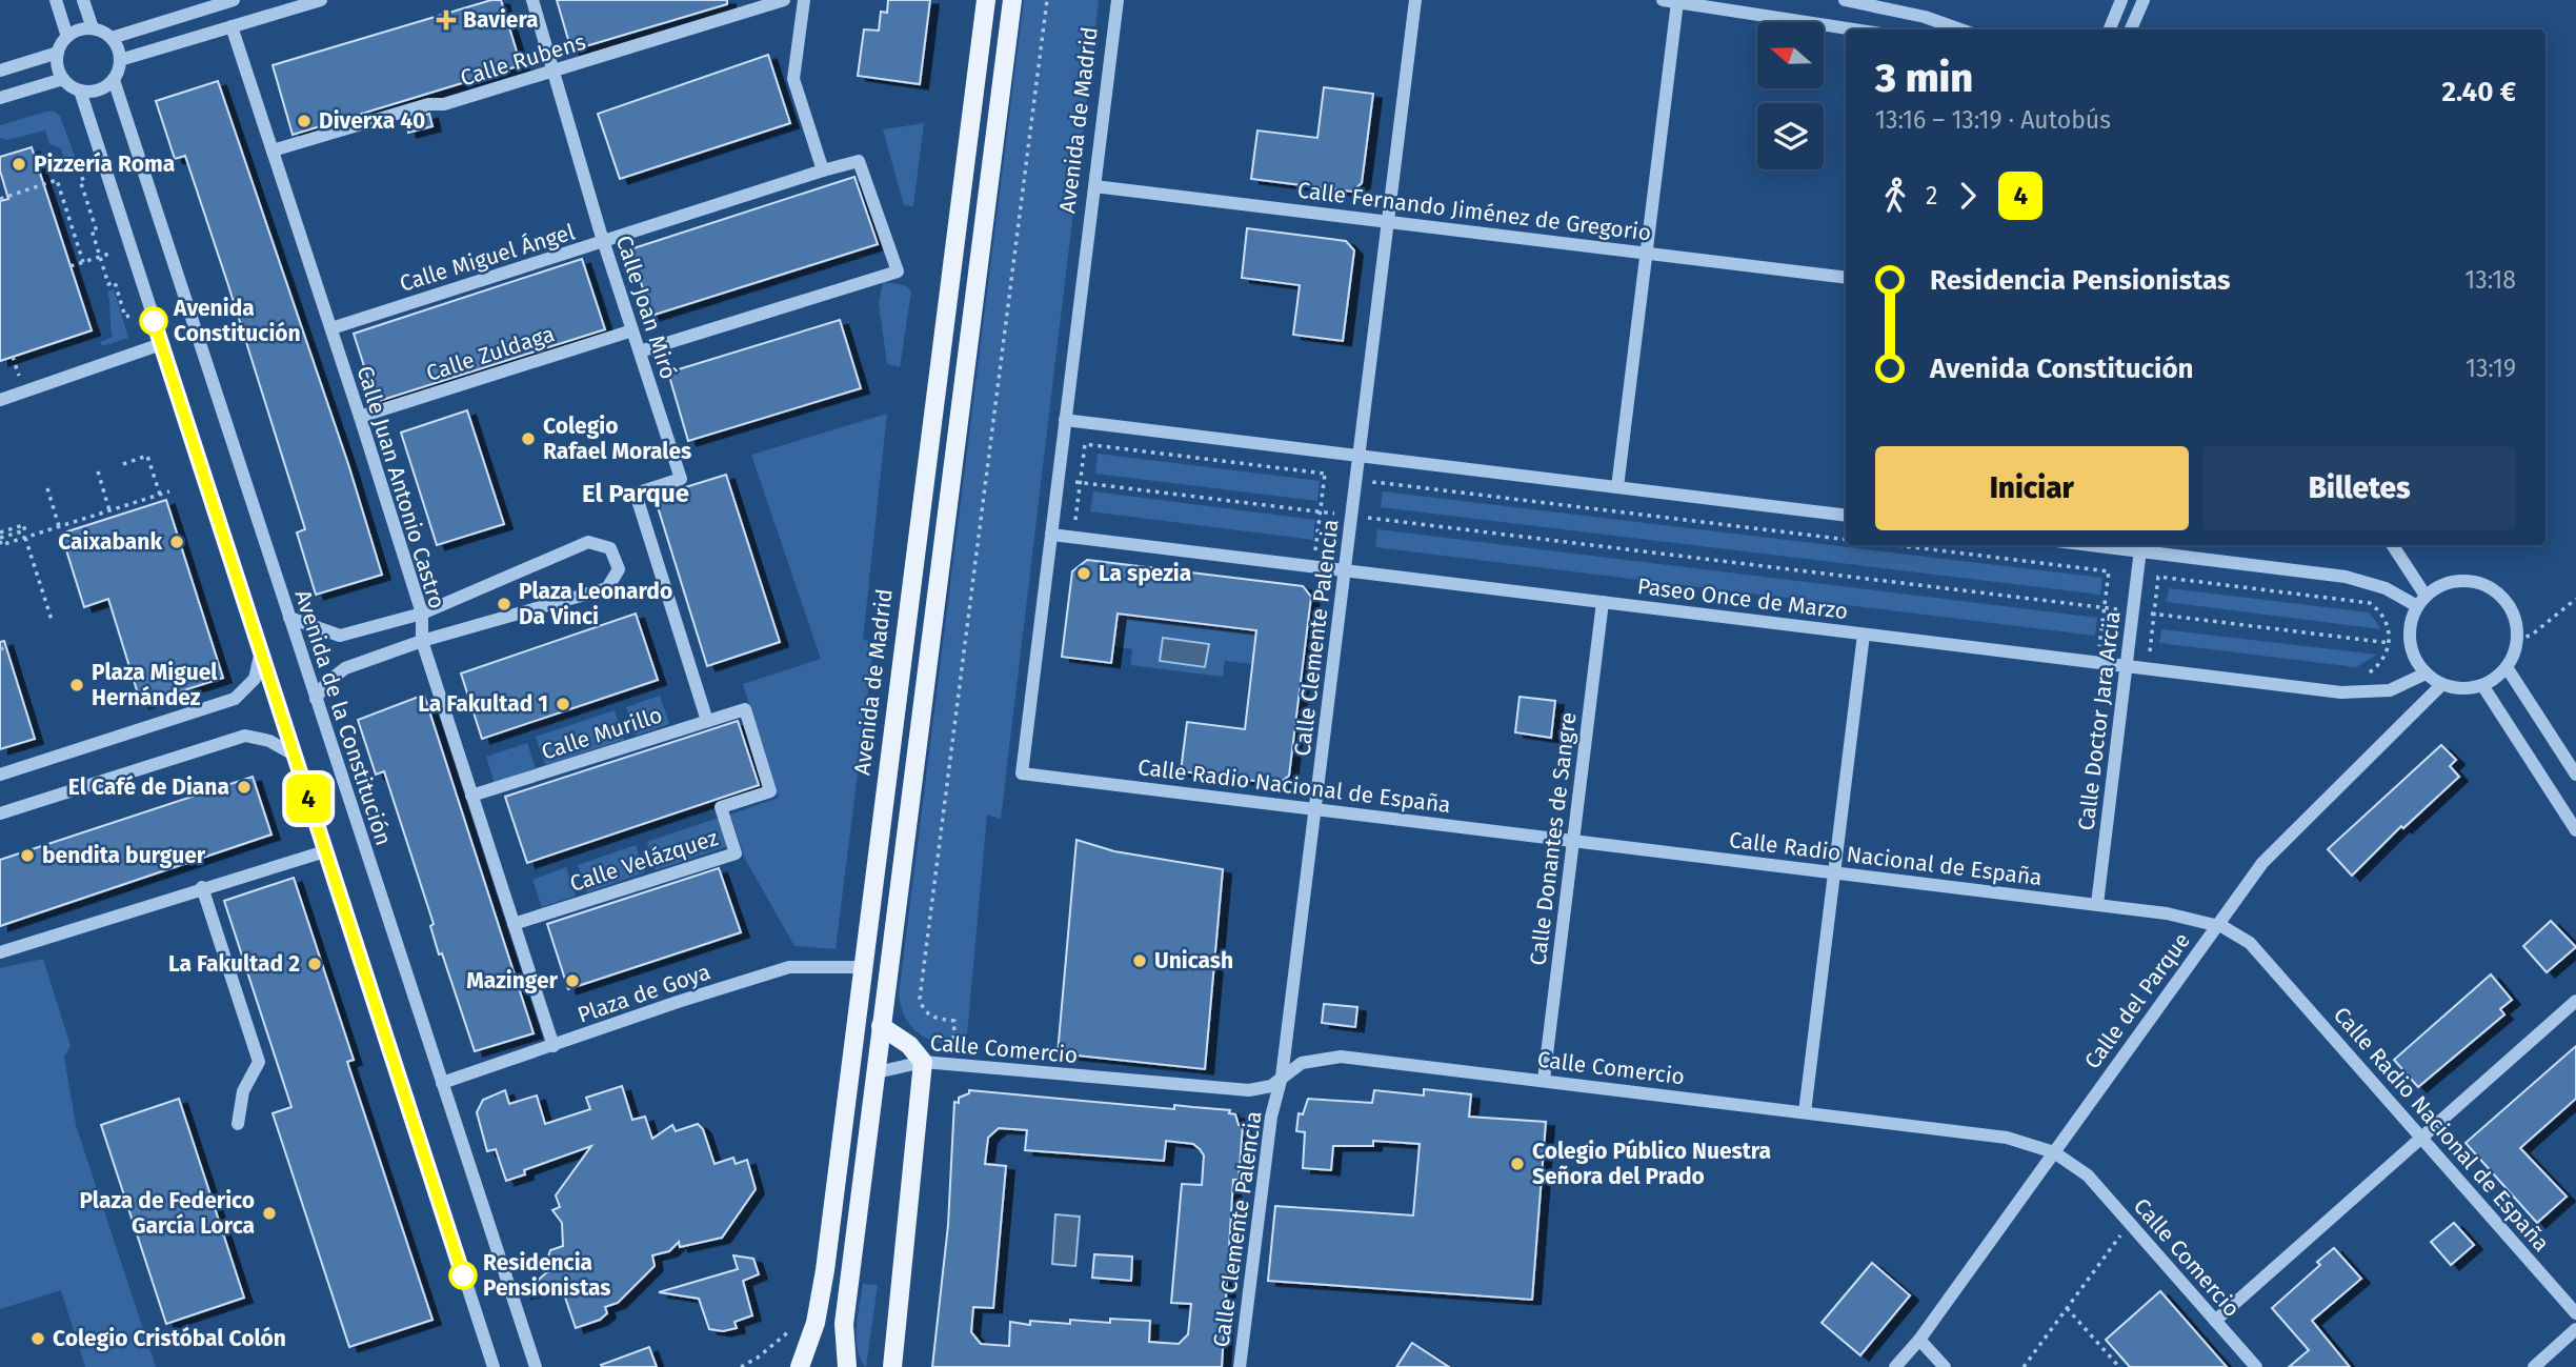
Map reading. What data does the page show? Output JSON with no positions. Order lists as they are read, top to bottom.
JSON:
{
  "streets": {
    "main road": ["Avenida de Madrid"],
    "street": [
      "Calle Rubens",
      "Calle Fernando Jiménez de Gregorio",
      "Calle Miguel Ángel",
      "Calle Joan Miró",
      "Calle Zuldaga",
      "Calle Juan Antonio Castro",
      "Paseo Once de Marzo",
      "Calle Clemente Palencia",
      "Avenida de la Constitución",
      "Calle Doctor Jara Arcia",
      "Calle Murillo",
      "Calle Radio Nacional de España",
      "Calle Donantes de Sangre",
      "Calle Velázquez",
      "Plaza de Goya",
      "Calle del Parque",
      "Calle Comercio"
    ]
  },
  "crossings": [
    ["Calle Rubens", "Calle Joan Miró"],
    ["Calle Rubens", "Calle Juan Antonio Castro"],
    ["Avenida de Madrid", "Calle Fernando Jiménez de Gregorio"],
    ["Avenida de Madrid", "Paseo Once de Marzo"],
    ["Avenida de Madrid", "Calle Radio Nacional de España"],
    ["Avenida de Madrid", "Plaza de Goya"],
    ["Calle Fernando Jiménez de Gregorio", "Calle Clemente Palencia"],
    ["Calle Miguel Ángel", "Calle Joan Miró"],
    ["Calle Miguel Ángel", "Calle Juan Antonio Castro"],
    ["Calle Joan Miró", "Calle Zuldaga"],
    ["Calle Joan Miró", "Calle Murillo"],
    ["Calle Zuldaga", "Calle Juan Antonio Castro"],
    ["Calle Juan Antonio Castro", "Calle Murillo"],
    ["Calle Juan Antonio Castro", "Calle Velázquez"],
    ["Calle Juan Antonio Castro", "Plaza de Goya"],
    ["Paseo Once de Marzo", "Calle Clemente Palencia"],
    ["Paseo Once de Marzo", "Calle Doctor Jara Arcia"],
    ["Paseo Once de Marzo", "Calle Donantes de Sangre"],
    ["Paseo Once de Marzo", "Calle del Parque"],
    ["Calle Clemente Palencia", "Calle Radio Nacional de España"],
    ["Calle Clemente Palencia", "Calle Comercio"],
    ["Avenida de la Constitución", "Plaza de Goya"],
    ["Calle Doctor Jara Arcia", "Calle Radio Nacional de España"],
    ["Calle Murillo", "Calle Velázquez"],
    ["Calle Radio Nacional de España", "Calle Donantes de Sangre"],
    ["Calle Radio Nacional de España", "Calle del Parque"],
    ["Calle Donantes de Sangre", "Calle Comercio"],
    ["Calle del Parque", "Calle Comercio"]
  ],
  "districts": ["El Parque"],
  "places": {
    "health": ["Baviera"],
    "other": [
      "Diverxa 40",
      "Pizzería Roma",
      "Avenida Constitución",
      "Colegio Rafael Morales",
      "Caixabank",
      "La spezia",
      "Plaza Leonardo Da Vinci",
      "Plaza Miguel Hernández",
      "La Fakultad 1",
      "El Café de Diana",
      "bendita burguer",
      "Unicash",
      "La Fakultad 2",
      "Mazinger",
      "Colegio Público Nuestra Señora del Prado",
      "Plaza de Federico García Lorca",
      "Residencia Pensionistas",
      "Colegio Cristóbal Colón"
    ]
  },
  "lines": ["bus line 4"],
  "north": "left",
  "page": {
    "on_map": "4",
    "heading": ["3 min", "13:16 – 13:19 · Autobús", "2.40 €"],
    "legs": ["2", "4"],
    "list": [
      {
        "name": "Residencia Pensionistas",
        "value": "13:18"
      },
      {
        "name": "Avenida Constitución",
        "value": "13:19"
      }
    ],
    "buttons": ["Iniciar", "Billetes"]
  }
}
